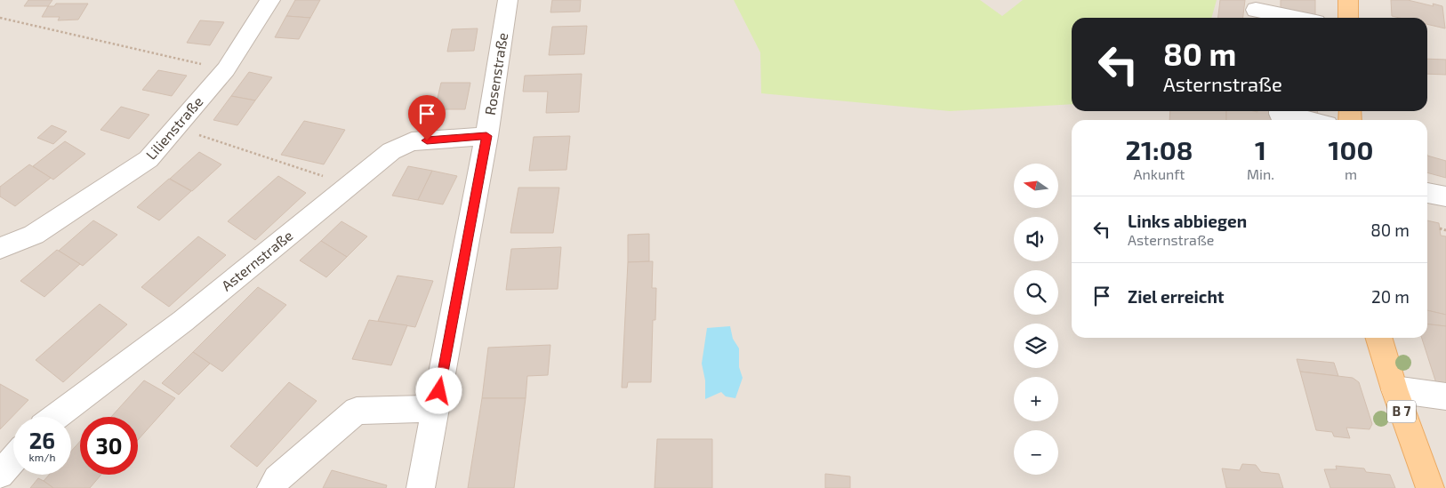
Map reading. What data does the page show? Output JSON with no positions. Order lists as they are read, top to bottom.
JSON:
{
  "streets": {
    "main road": ["B 7"],
    "street": ["Rosenstraße", "Lilienstraße", "Asternstraße"]
  },
  "crossings": [
    ["Rosenstraße", "Asternstraße"]
  ],
  "north": "left",
  "page": {
    "turn": ["80 m", "Asternstraße"],
    "eta": [
      "21:08",
      "Ankunft",
      "1",
      "Min.",
      "100",
      "m"
    ],
    "map_buttons": ["+", "−"],
    "list": [
      {
        "name": "Links abbiegen",
        "note": "Asternstraße",
        "value": "80 m"
      },
      {
        "name": "Ziel erreicht",
        "value": "20 m"
      }
    ],
    "speed": "26 km/h",
    "limit": "30"
  }
}
